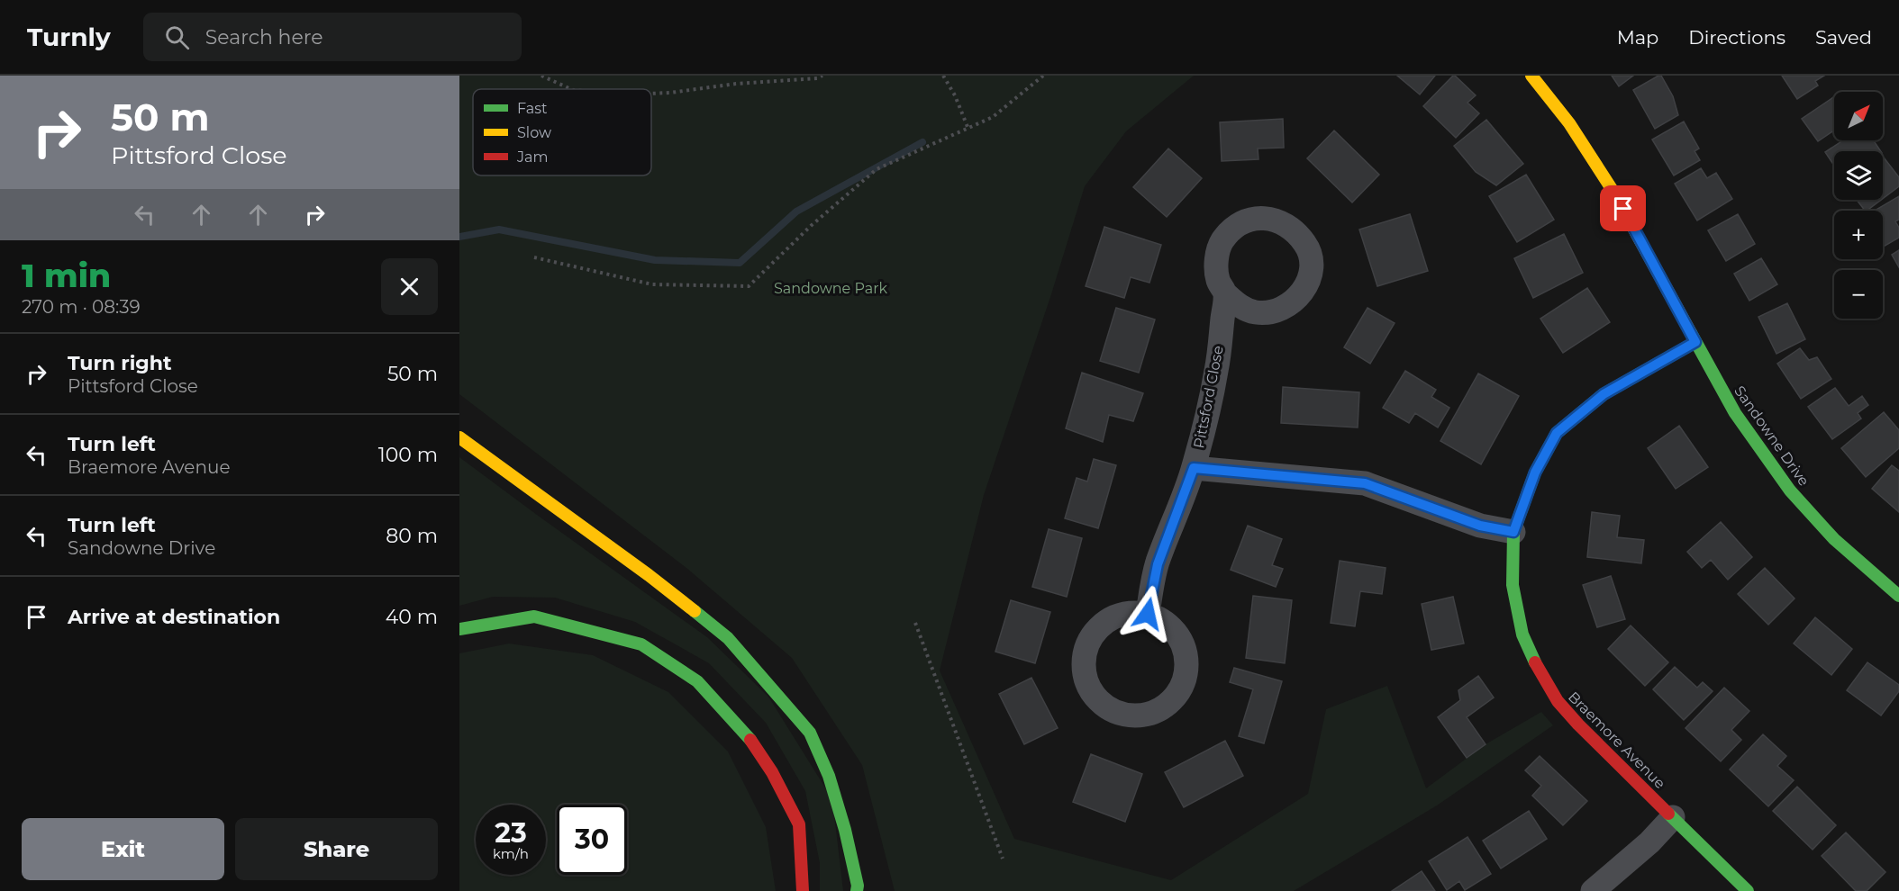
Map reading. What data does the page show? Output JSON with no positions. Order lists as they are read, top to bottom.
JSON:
{
  "streets": {
    "main road": ["Sandowne Drive", "Braemore Avenue"],
    "street": ["Pittsford Close"]
  },
  "crossings": [
    ["Pittsford Close", "Braemore Avenue"],
    ["Sandowne Drive", "Braemore Avenue"]
  ],
  "parks": ["Sandowne Park"],
  "legend": ["Fast", "Slow", "Jam"],
  "north": "top right",
  "page": {
    "header": "Turnly",
    "search": "Search here",
    "nav": ["Map", "Directions", "Saved"],
    "turn": ["50 m", "Pittsford Close"],
    "map_buttons": ["+", "−"],
    "heading": ["1 min", "270 m · 08:39"],
    "list": [
      {
        "name": "Turn right",
        "note": "Pittsford Close",
        "value": "50 m"
      },
      {
        "name": "Turn left",
        "note": "Braemore Avenue",
        "value": "100 m"
      },
      {
        "name": "Turn left",
        "note": "Sandowne Drive",
        "value": "80 m"
      },
      {
        "name": "Arrive at destination",
        "value": "40 m"
      }
    ],
    "speed": "23 km/h",
    "limit": "30",
    "buttons": ["Exit", "Share"]
  }
}
